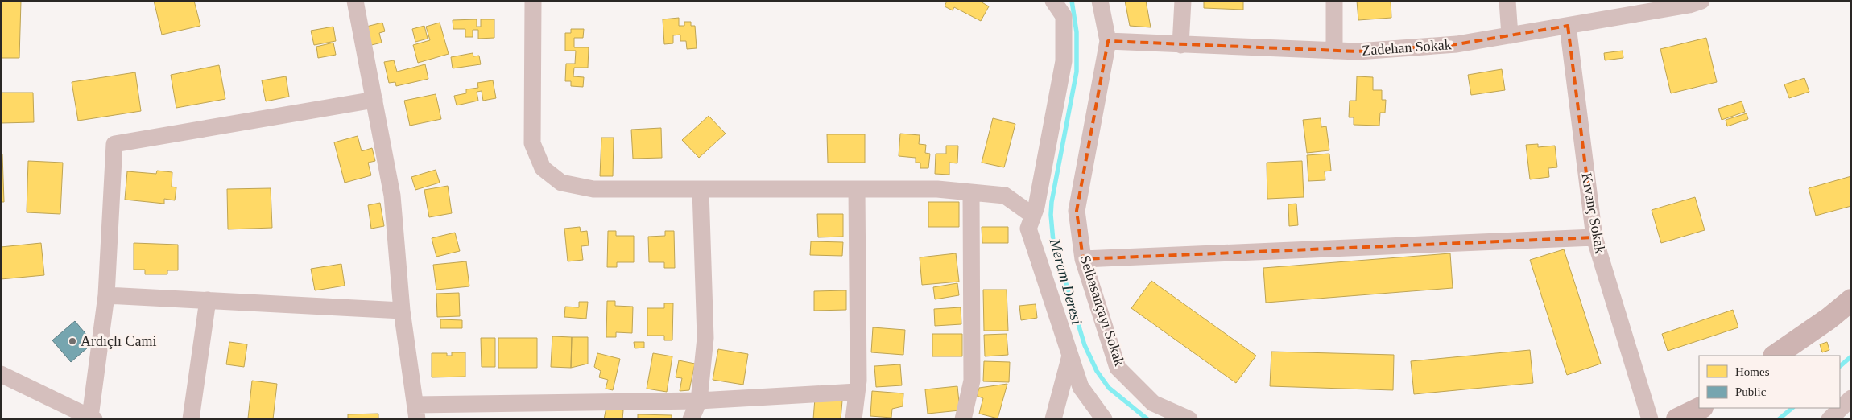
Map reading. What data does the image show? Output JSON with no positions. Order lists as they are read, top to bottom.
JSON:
{
  "streets": {
    "street": ["Zadehan Sokak", "Kıvanç Sokak", "Selbasançayı Sokak"]
  },
  "crossings": [
    ["Zadehan Sokak", "Kıvanç Sokak"],
    ["Zadehan Sokak", "Selbasançayı Sokak"]
  ],
  "water": ["Meram Deresi"],
  "places": ["Ardıçlı Cami"],
  "legend": ["Homes", "Public"]
}
